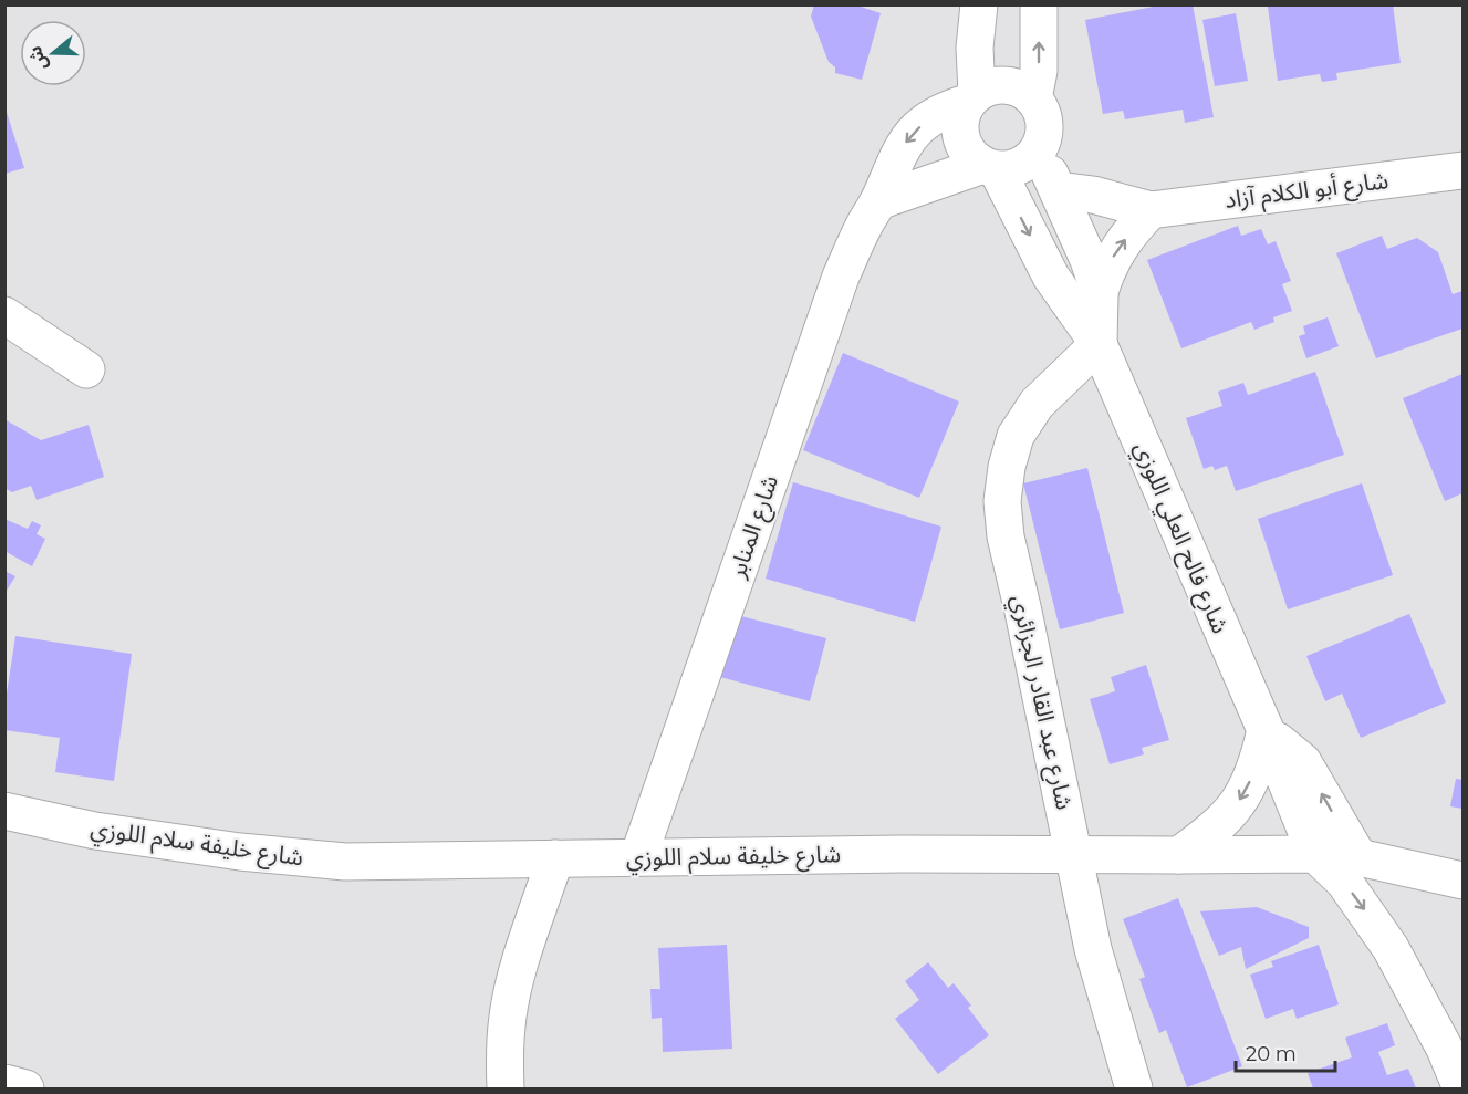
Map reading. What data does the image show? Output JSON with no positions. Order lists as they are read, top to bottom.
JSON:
{
  "streets": {
    "street": [
      "شارع أبو الكلام آزاد",
      "شارع المنابر",
      "شارع فالح العلي اللوزي",
      "شارع عبد القادر الجزائري",
      "شارع خليفة سلام اللوزي"
    ]
  },
  "crossings": [
    ["شارع أبو الكلام آزاد", "شارع فالح العلي اللوزي"],
    ["شارع المنابر", "شارع فالح العلي اللوزي"],
    ["شارع المنابر", "شارع خليفة سلام اللوزي"],
    ["شارع فالح العلي اللوزي", "شارع عبد القادر الجزائري"],
    ["شارع فالح العلي اللوزي", "شارع خليفة سلام اللوزي"],
    ["شارع عبد القادر الجزائري", "شارع خليفة سلام اللوزي"]
  ],
  "scale_bar": "20 m",
  "north": "left"
}
